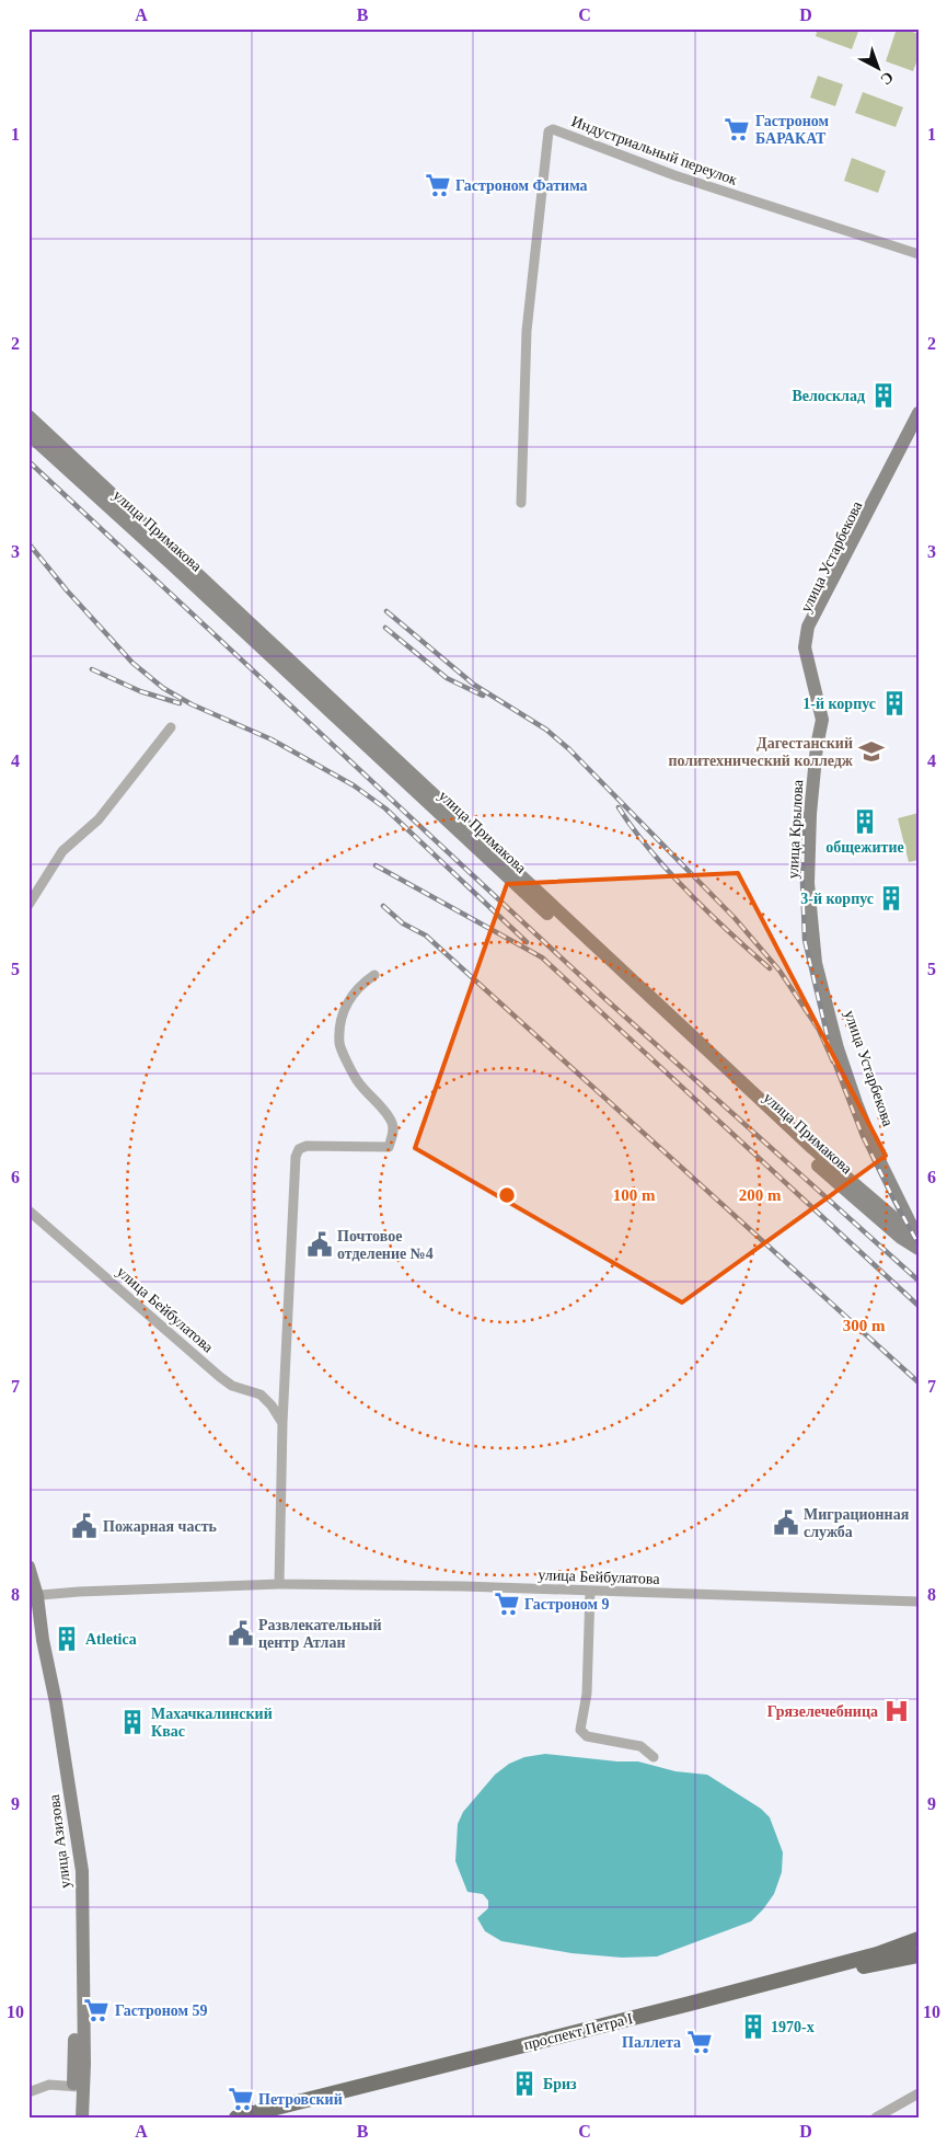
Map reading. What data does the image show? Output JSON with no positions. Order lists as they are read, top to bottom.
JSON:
{
  "streets": {
    "main road": [
      "улица Примакова",
      "улица Устарбекова",
      "улица Крылова",
      "улица Азизова",
      "проспект Петра I"
    ],
    "street": ["Индустриальный переулок", "улица Бейбулатова"]
  },
  "crossings": [
    ["улица Примакова", "улица Устарбекова"],
    ["улица Примакова", "улица Крылова"],
    ["улица Устарбекова", "улица Крылова"],
    ["улица Бейбулатова", "улица Азизова"]
  ],
  "places": {
    "supermarket": [
      "Гастроном БАРАКАТ",
      "Гастроном Фатима",
      "Гастроном 9",
      "Гастроном 59",
      "Паллета",
      "Петровский"
    ],
    "building": [
      "Велосклад",
      "1-й корпус",
      "общежитие",
      "3-й корпус",
      "Atletica",
      "Махачкалинский Квас",
      "1970-х",
      "Бриз"
    ],
    "school or university": ["Дагестанский политехнический колледж"],
    "public building": [
      "Почтовое отделение №4",
      "Миграционная служба",
      "Пожарная часть",
      "Развлекательный центр Атлан"
    ],
    "hospital": ["Грязелечебница"]
  },
  "north": "bottom right",
  "grid": {
    "columns": [
      "A",
      "B",
      "C",
      "D"
    ],
    "rows": [
      "1",
      "2",
      "3",
      "4",
      "5",
      "6",
      "7",
      "8",
      "9",
      "10"
    ]
  },
  "rings": ["100 m", "200 m", "300 m"]
}
